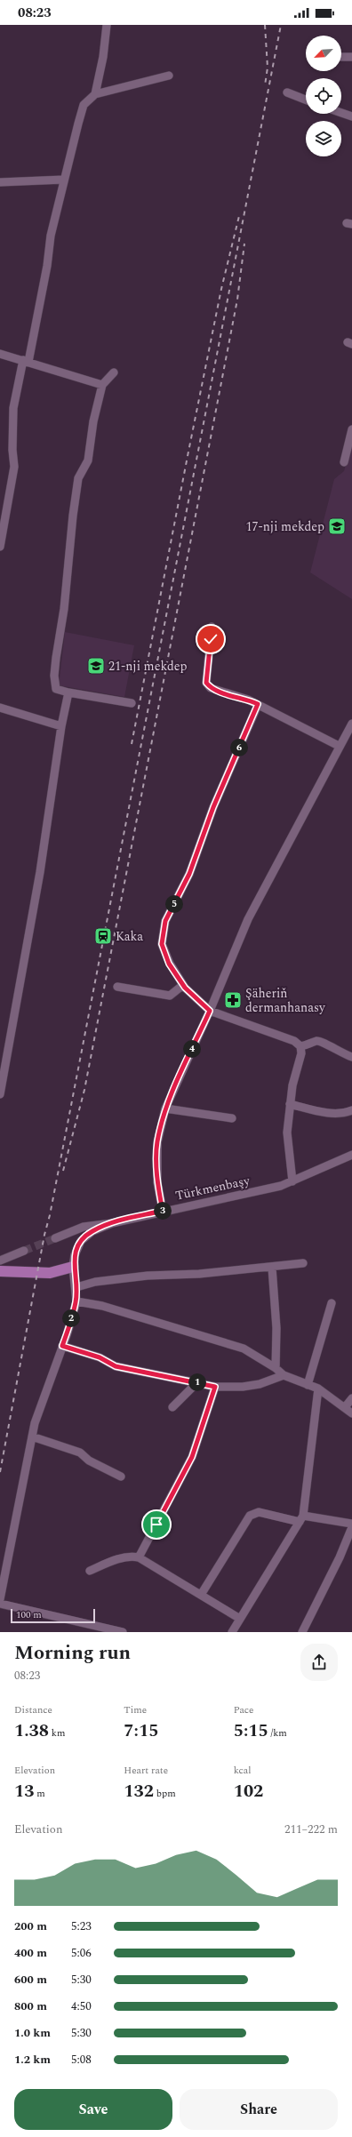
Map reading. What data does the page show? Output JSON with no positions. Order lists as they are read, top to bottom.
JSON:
{
  "streets": {
    "street": ["Türkmenbaşy"]
  },
  "places": {
    "school or university": ["17-nji mekdep", "21-nji mekdep"],
    "station": ["Kaka"],
    "pharmacy": ["Şäheriň dermanhanasy"]
  },
  "scale_bar": "100 m",
  "north": "bottom left",
  "page": {
    "status": "08:23",
    "pins": [
      "6",
      "5",
      "4",
      "3",
      "2",
      "1"
    ],
    "scale": "100 m",
    "heading": ["Morning run", "08:23"],
    "stats": [
      ["Distance", "1.38 km"],
      ["Time", "7:15"],
      ["Pace", "5:15 /km"],
      ["Elevation", "13 m"],
      ["Heart rate", "132 bpm"],
      ["kcal", "102"]
    ],
    "chart": ["Elevation", "211–222 m"],
    "list": [
      {
        "name": "200 m",
        "note": "5:23"
      },
      {
        "name": "400 m",
        "note": "5:06"
      },
      {
        "name": "600 m",
        "note": "5:30"
      },
      {
        "name": "800 m",
        "note": "4:50"
      },
      {
        "name": "1.0 km",
        "note": "5:30"
      },
      {
        "name": "1.2 km",
        "note": "5:08"
      }
    ],
    "buttons": ["Save", "Share"]
  }
}
